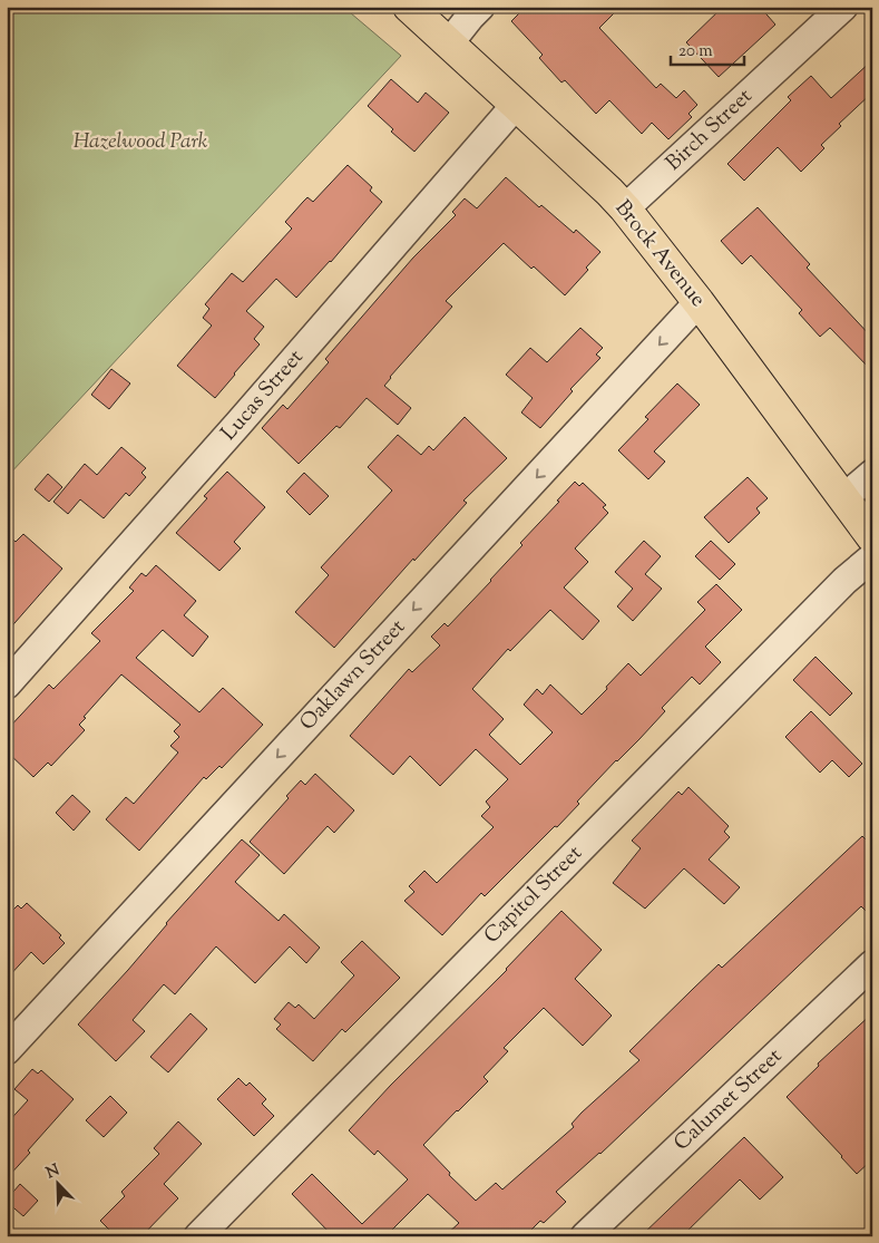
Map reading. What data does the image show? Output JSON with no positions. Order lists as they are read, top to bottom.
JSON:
{
  "streets": {
    "main road": ["Brock Avenue"],
    "street": [
      "Birch Street",
      "Lucas Street",
      "Oaklawn Street",
      "Capitol Street",
      "Calumet Street"
    ]
  },
  "crossings": [
    ["Birch Street", "Brock Avenue"],
    ["Brock Avenue", "Lucas Street"],
    ["Brock Avenue", "Oaklawn Street"]
  ],
  "one_way": ["Oaklawn Street"],
  "parks": ["Hazelwood Park"],
  "scale_bar": "20 m",
  "north": "top left"
}
